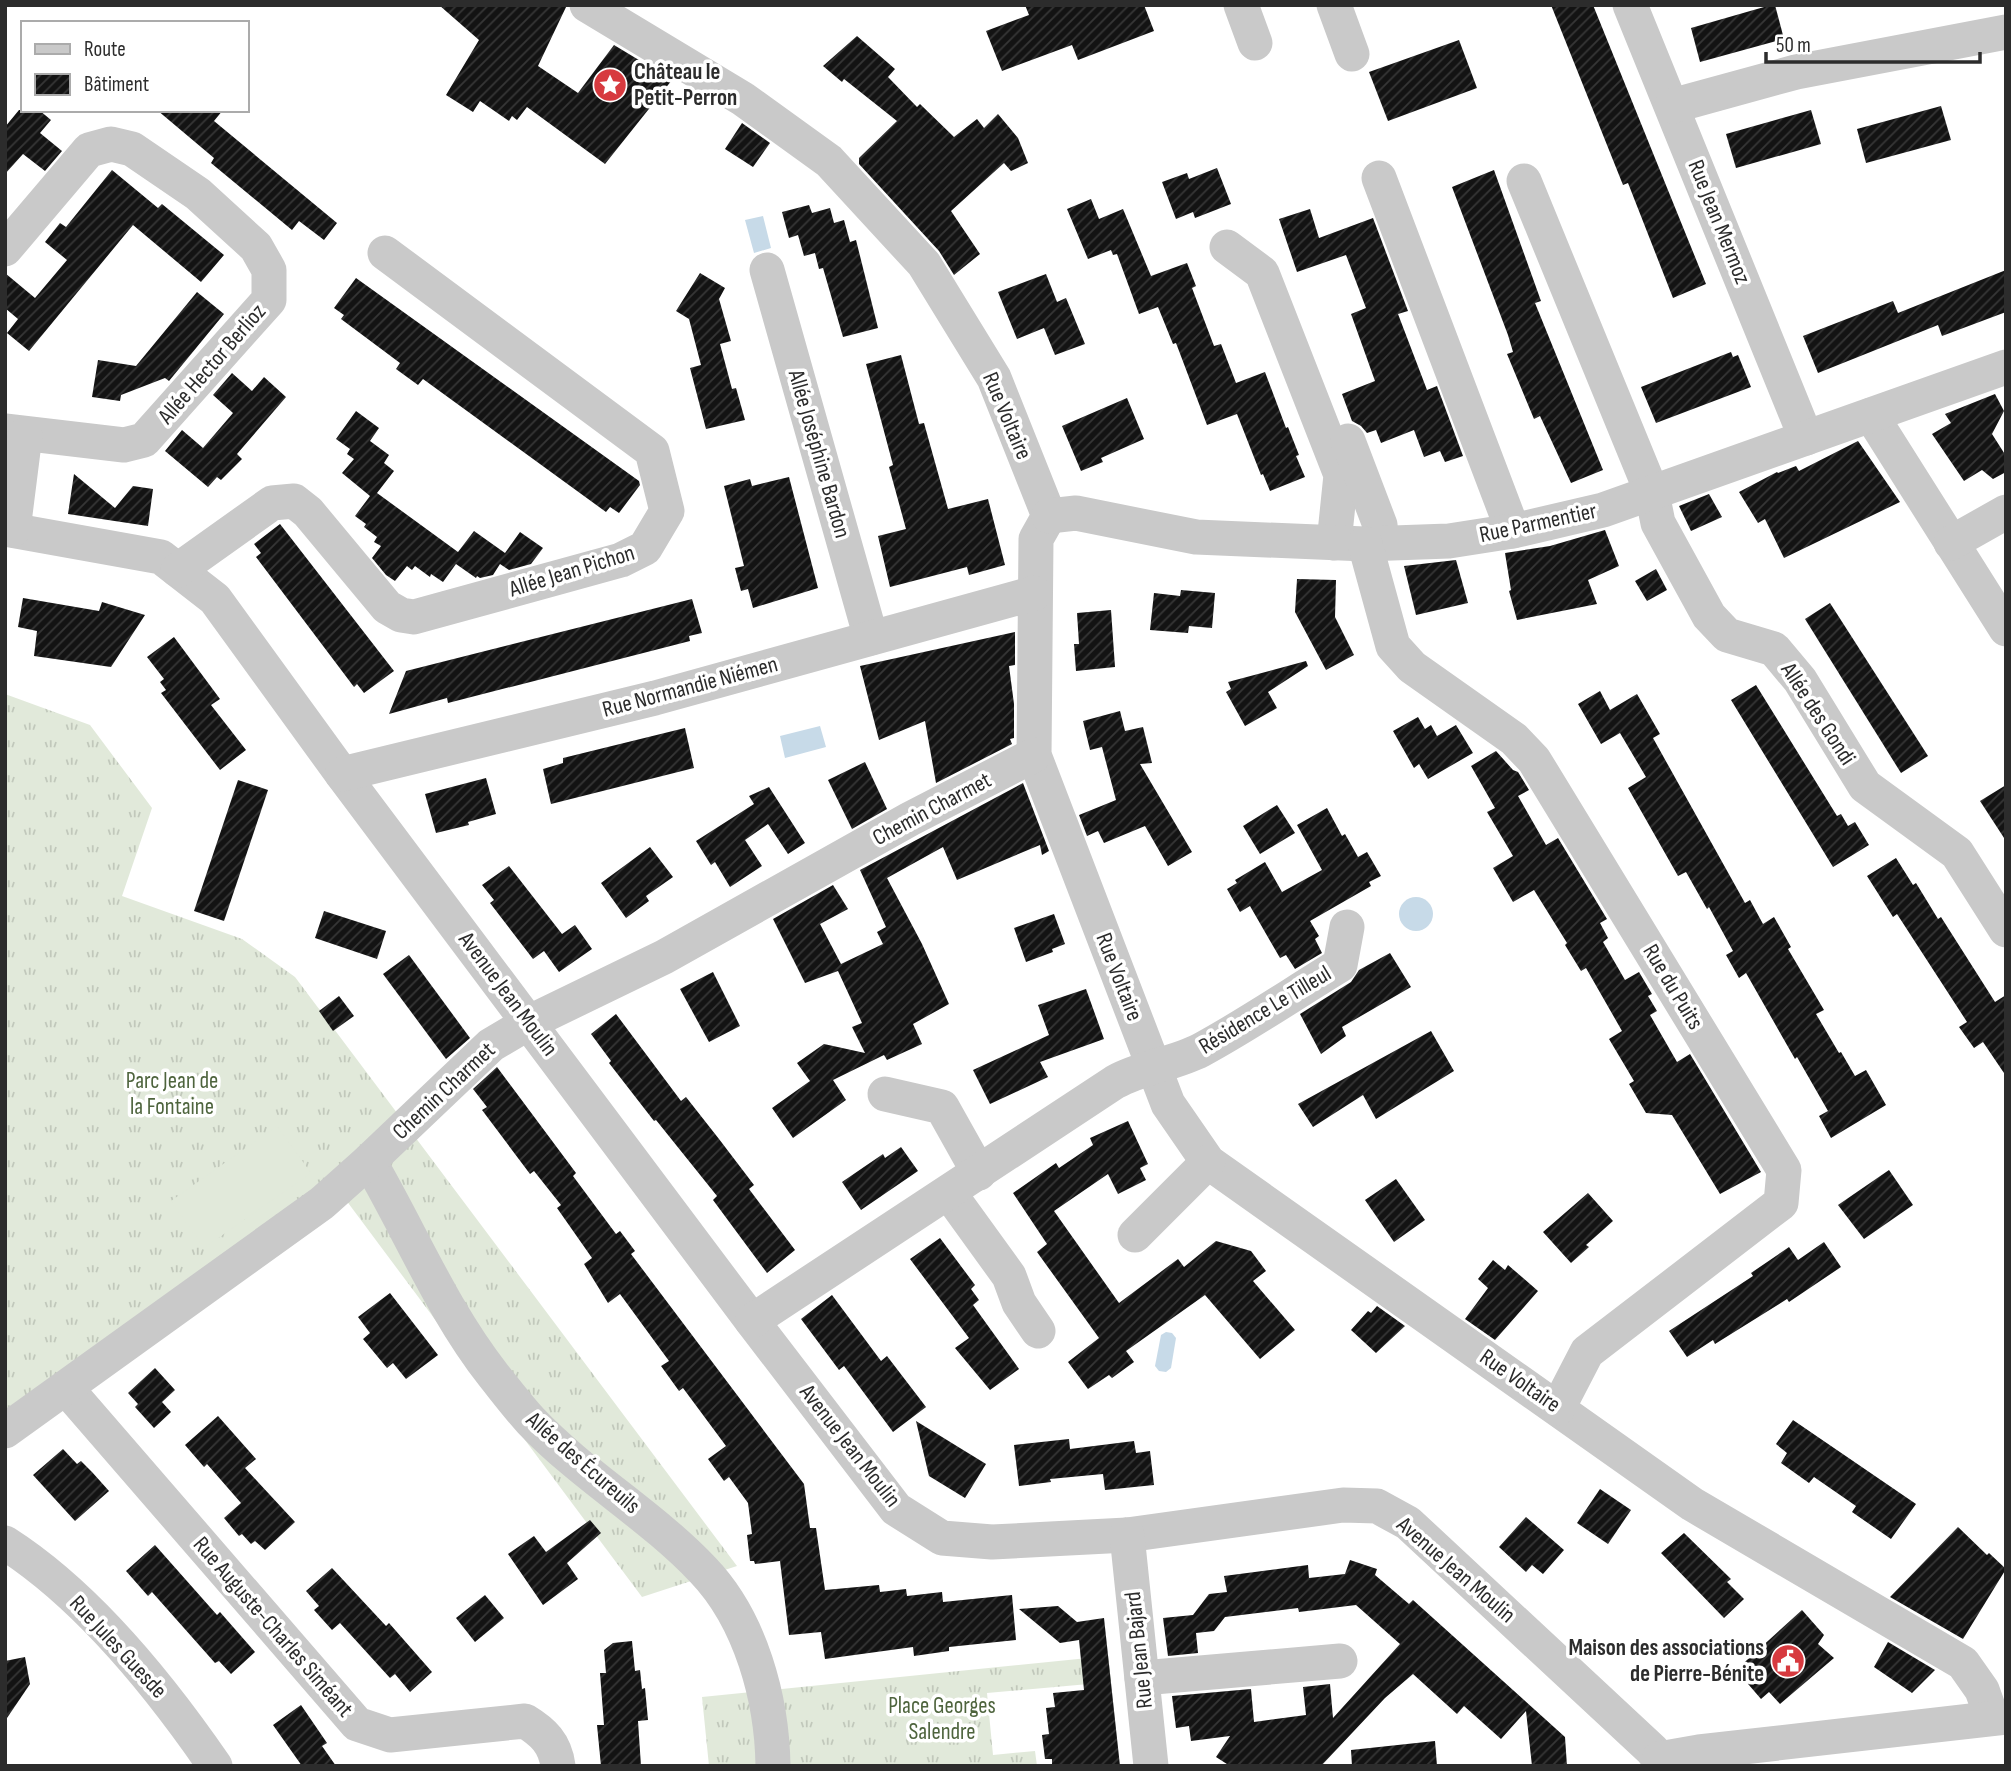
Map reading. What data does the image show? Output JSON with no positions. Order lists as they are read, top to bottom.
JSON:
{
  "streets": {
    "street": [
      "Rue Jean Mermoz",
      "Allée Hector Berlioz",
      "Rue Voltaire",
      "Allée Joséphine Bardon",
      "Rue Parmentier",
      "Allée Jean Pichon",
      "Rue Normandie Niémen",
      "Allée des Gondi",
      "Chemin Charmet",
      "Rue du Puits",
      "Avenue Jean Moulin",
      "Résidence Le Tilleul",
      "Allée des Écureuils",
      "Rue Auguste-Charles Siméant",
      "Rue Jules Guesde",
      "Rue Jean Bajard"
    ]
  },
  "crossings": [
    ["Rue Jean Mermoz", "Rue Parmentier"],
    ["Allée Hector Berlioz", "Avenue Jean Moulin"],
    ["Rue Voltaire", "Rue Parmentier"],
    ["Rue Voltaire", "Rue Normandie Niémen"],
    ["Rue Voltaire", "Chemin Charmet"],
    ["Rue Voltaire", "Rue du Puits"],
    ["Rue Voltaire", "Avenue Jean Moulin"],
    ["Rue Voltaire", "Résidence Le Tilleul"],
    ["Allée Joséphine Bardon", "Rue Normandie Niémen"],
    ["Rue Parmentier", "Allée des Gondi"],
    ["Rue Parmentier", "Rue du Puits"],
    ["Allée Jean Pichon", "Avenue Jean Moulin"],
    ["Rue Normandie Niémen", "Avenue Jean Moulin"],
    ["Chemin Charmet", "Avenue Jean Moulin"],
    ["Chemin Charmet", "Allée des Écureuils"],
    ["Chemin Charmet", "Rue Auguste-Charles Siméant"],
    ["Avenue Jean Moulin", "Résidence Le Tilleul"],
    ["Avenue Jean Moulin", "Rue Jean Bajard"]
  ],
  "parks": ["Parc Jean de la Fontaine", "Place Georges Salendre"],
  "places": {
    "place": ["Château le Petit-Perron"],
    "public building": ["Maison des associations de Pierre-Bénite"]
  },
  "legend": ["Route", "Bâtiment"],
  "scale_bar": "50 m"
}
